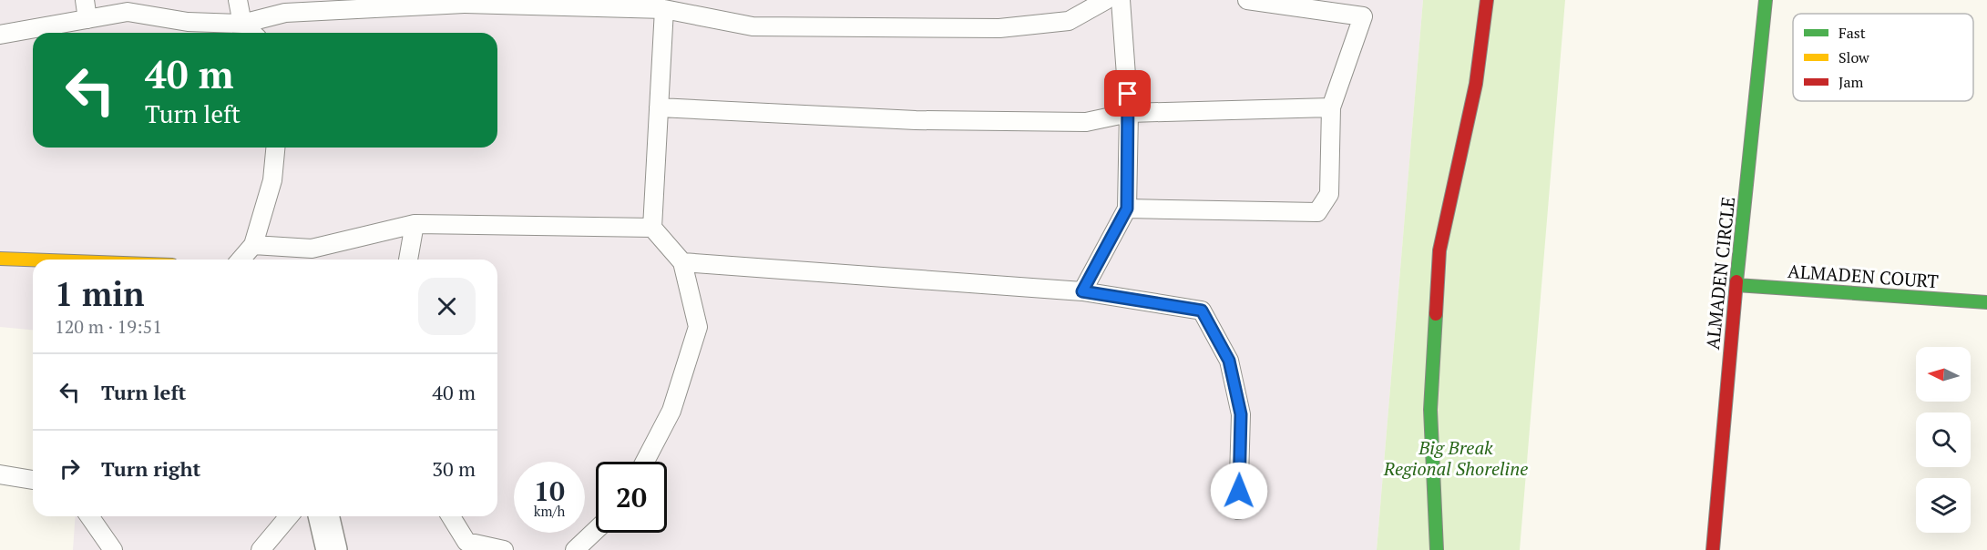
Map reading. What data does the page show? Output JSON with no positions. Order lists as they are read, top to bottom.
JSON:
{
  "streets": {
    "street": ["ALMADEN CIRCLE", "ALMADEN COURT"]
  },
  "crossings": [
    ["ALMADEN CIRCLE", "ALMADEN COURT"]
  ],
  "parks": ["Big Break Regional Shoreline"],
  "legend": ["Fast", "Slow", "Jam"],
  "north": "left",
  "page": {
    "turn": ["40 m", "Turn left"],
    "heading": ["1 min", "120 m · 19:51"],
    "list": [
      {
        "name": "Turn left",
        "value": "40 m"
      },
      {
        "name": "Turn right",
        "value": "30 m"
      }
    ],
    "speed": "10 km/h",
    "limit": "20"
  }
}
